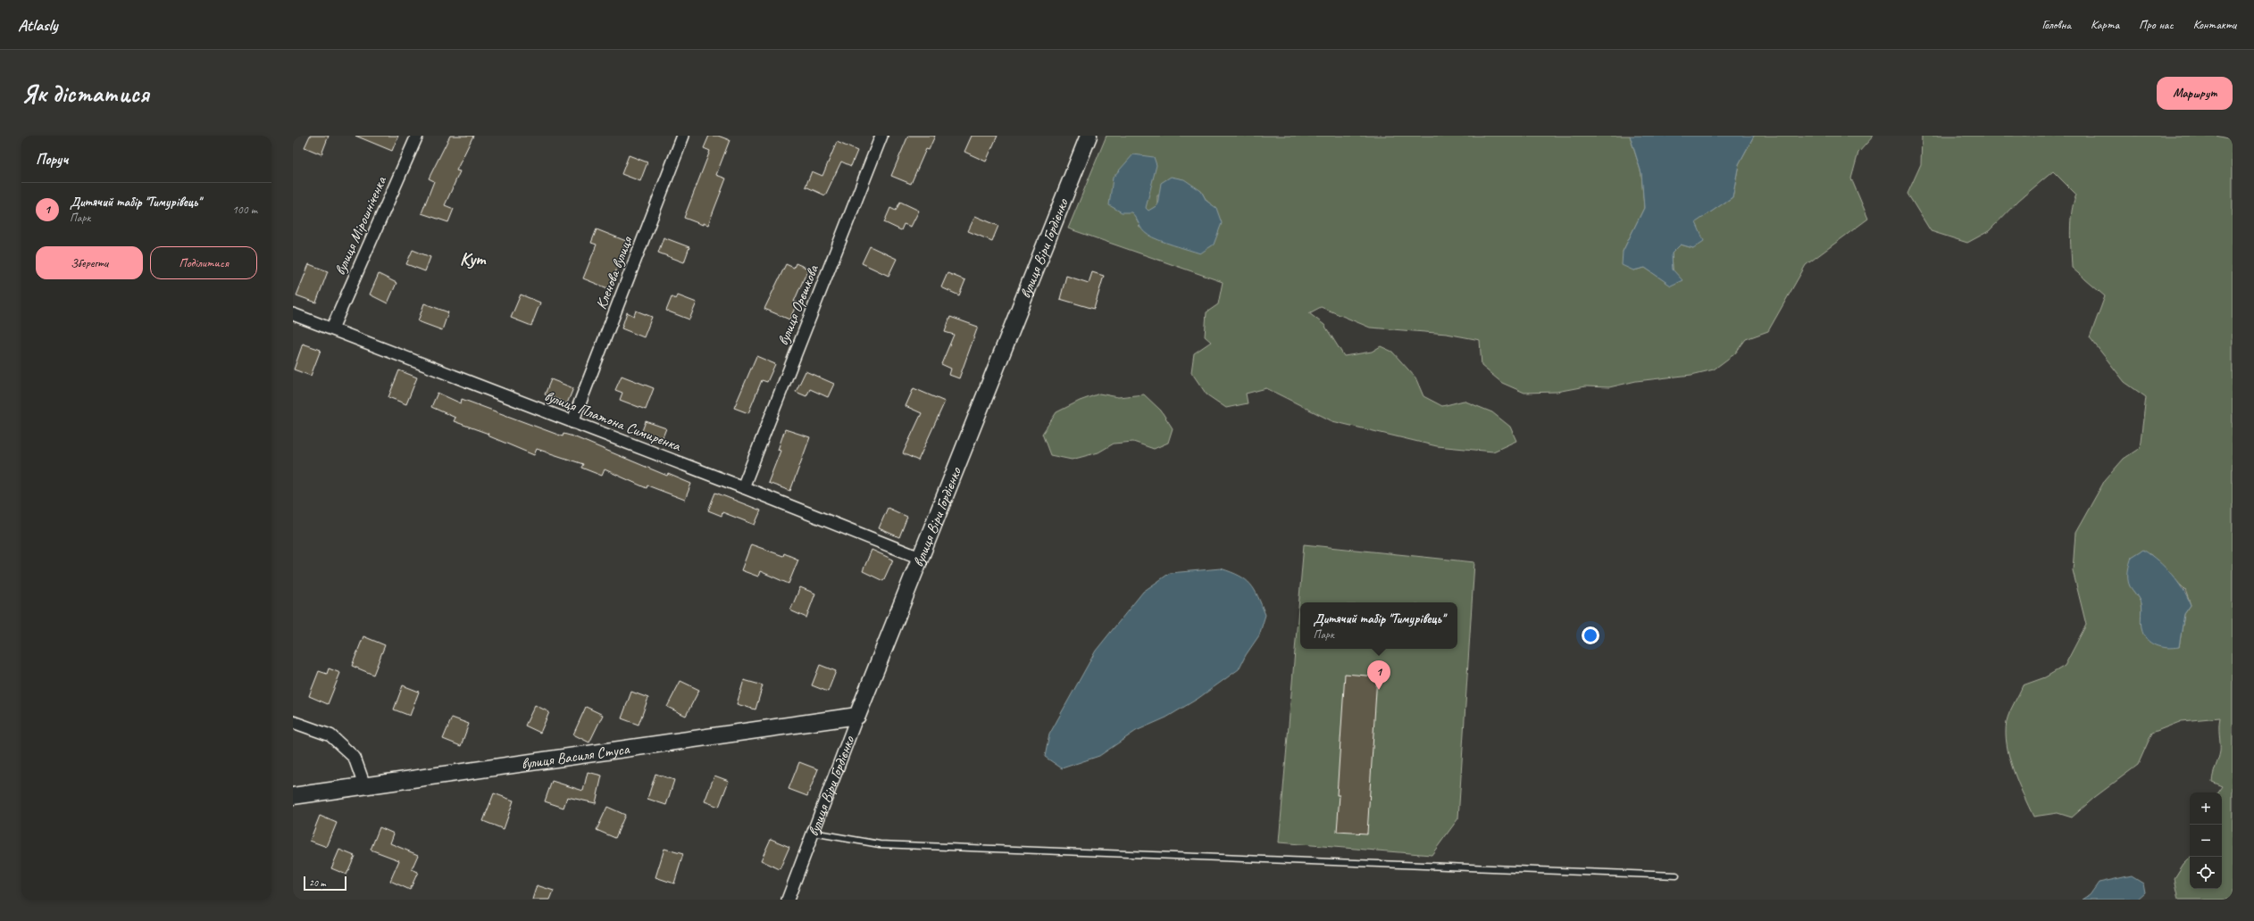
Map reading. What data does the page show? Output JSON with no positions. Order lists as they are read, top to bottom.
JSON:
{
  "streets": {
    "street": [
      "вулиця Мірошніченка",
      "вулиця Віри Гордієнко",
      "Кленова вулиця",
      "вулиця Орєшкова",
      "вулиця Платона Симиренка",
      "вулиця Василя Стуса"
    ]
  },
  "crossings": [
    ["вулиця Мірошніченка", "вулиця Платона Симиренка"],
    ["вулиця Віри Гордієнко", "вулиця Платона Симиренка"],
    ["вулиця Віри Гордієнко", "вулиця Василя Стуса"],
    ["Кленова вулиця", "вулиця Платона Симиренка"],
    ["вулиця Орєшкова", "вулиця Платона Симиренка"]
  ],
  "districts": ["Кут"],
  "scale_bar": "20 m",
  "page": {
    "header": "Atlasly",
    "nav": [
      "Головна",
      "Карта",
      "Про нас",
      "Контакти"
    ],
    "buttons": [
      "Маршрут",
      ["Зберегти", "Поділитися"]
    ],
    "title": "Як дістатися",
    "heading": "Поруч",
    "list": [
      {
        "mark": "1",
        "name": "Дитячий табір \"Тимурівець\"",
        "note": "Парк",
        "value": "100 m"
      }
    ],
    "popup": ["Дитячий табір \"Тимурівець\"", "Парк"],
    "pins": "1",
    "map_buttons": ["+", "−"],
    "scale": "20 m"
  }
}
